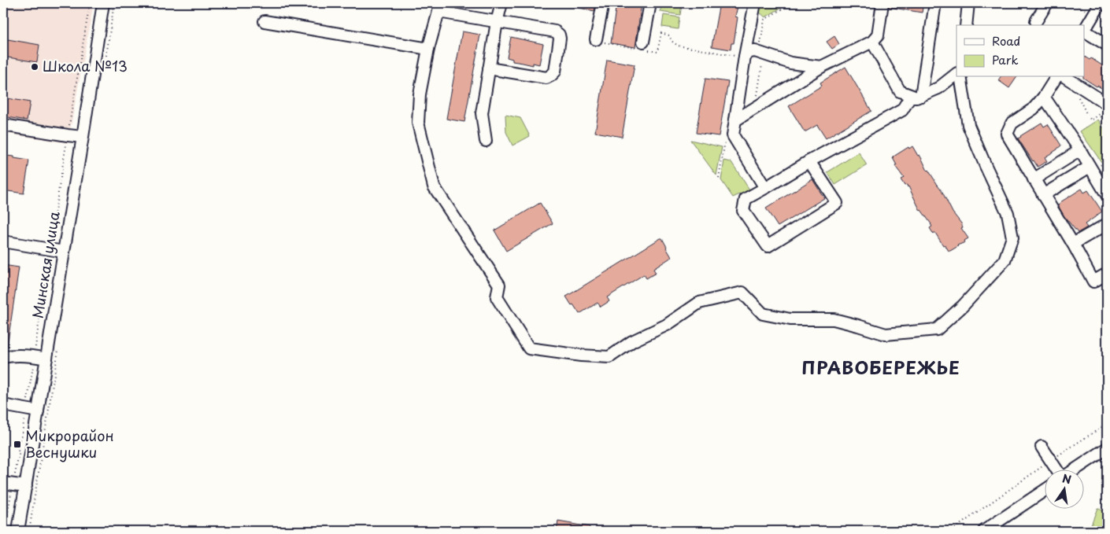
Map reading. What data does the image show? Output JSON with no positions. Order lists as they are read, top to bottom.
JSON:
{
  "streets": {
    "street": ["Минская улица"]
  },
  "districts": ["ПРАВОБЕРЕЖЬЕ"],
  "places": {
    "other": ["Школа №13"],
    "transit": ["Микрорайон Веснушки"]
  },
  "legend": ["Road", "Park"],
  "north": "top"
}
